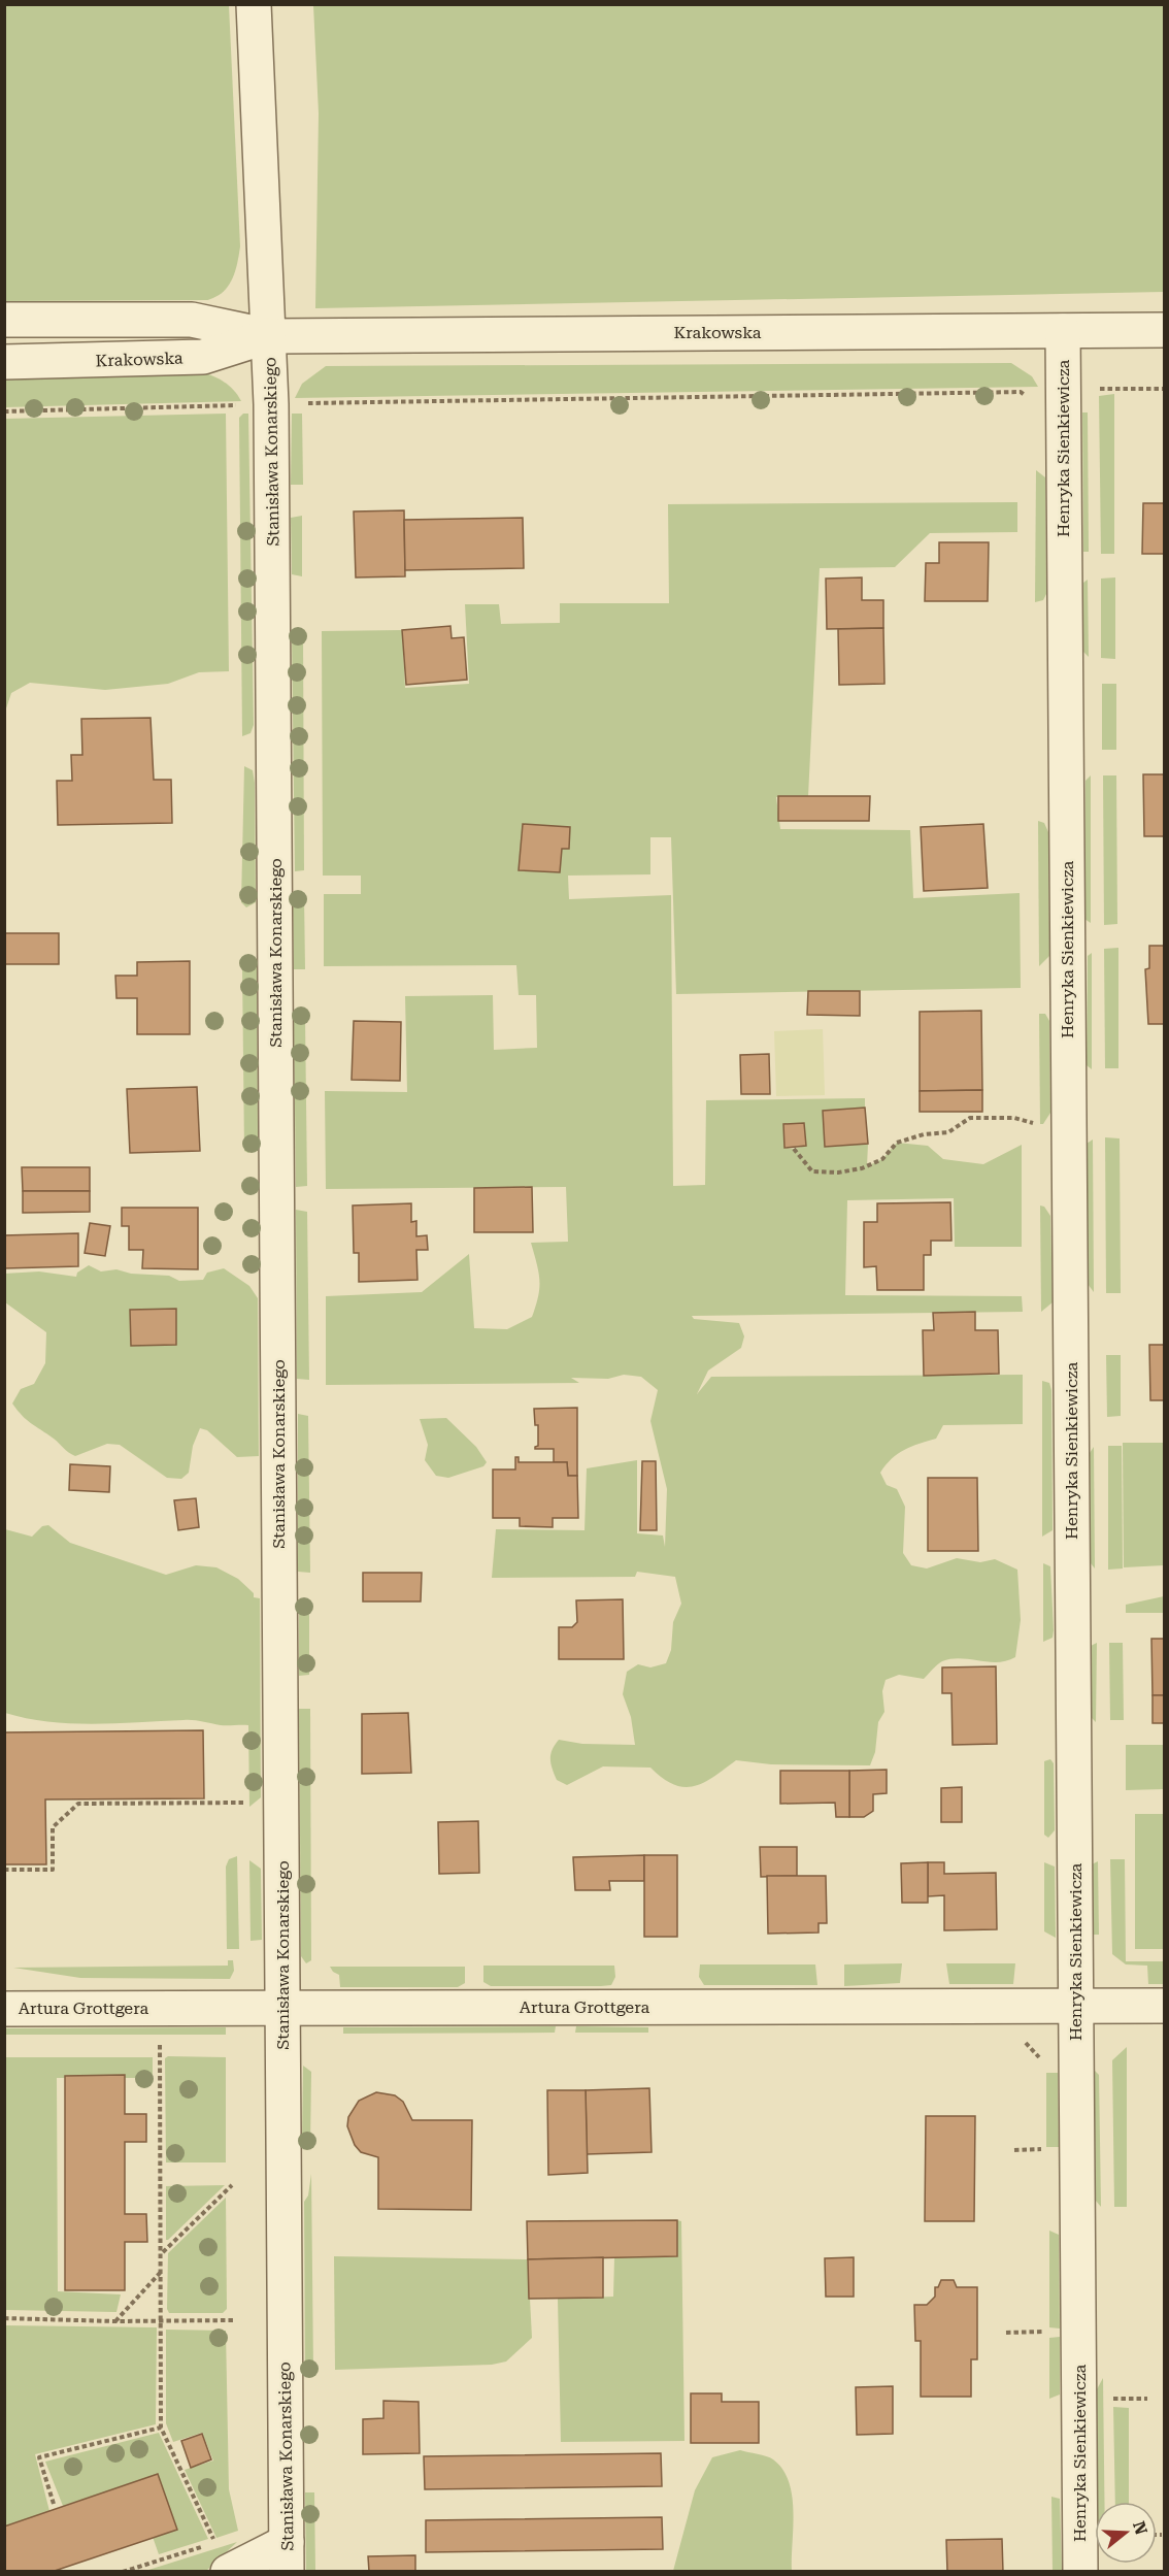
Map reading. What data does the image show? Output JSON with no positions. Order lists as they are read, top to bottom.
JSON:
{
  "streets": {
    "street": [
      "Krakowska",
      "Henryka Sienkiewicza",
      "Stanisława Konarskiego",
      "Artura Grottgera"
    ]
  },
  "crossings": [
    ["Krakowska", "Henryka Sienkiewicza"],
    ["Krakowska", "Stanisława Konarskiego"],
    ["Henryka Sienkiewicza", "Artura Grottgera"],
    ["Stanisława Konarskiego", "Artura Grottgera"]
  ],
  "north": "right"
}
